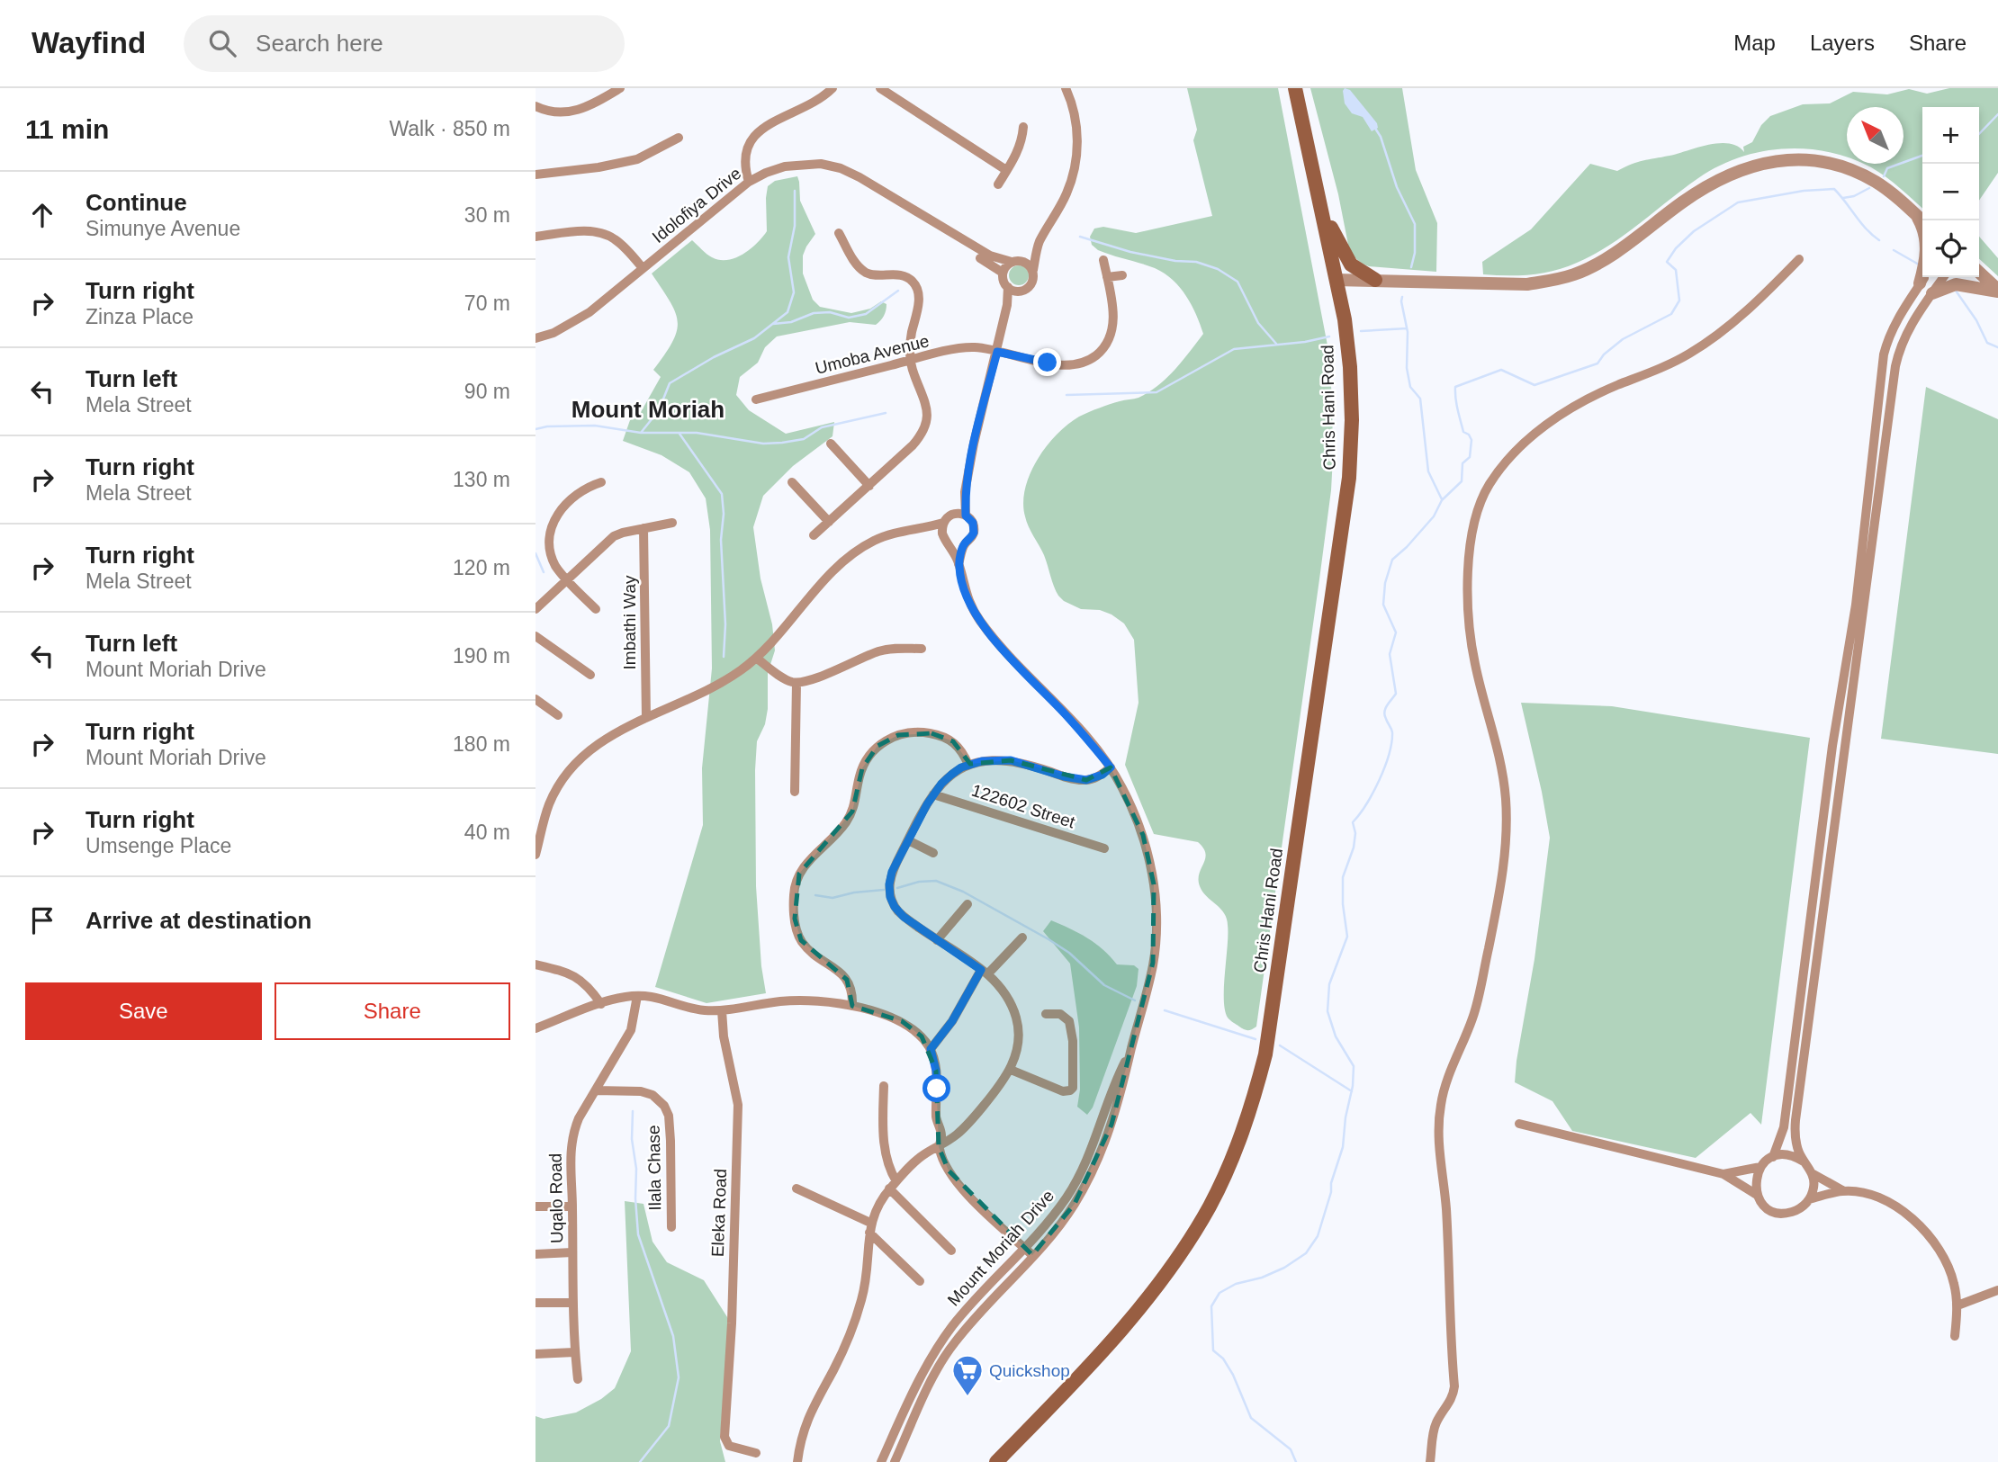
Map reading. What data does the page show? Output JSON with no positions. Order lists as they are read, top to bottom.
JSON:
{
  "streets": {
    "main road": ["Chris Hani Road"],
    "street": [
      "Idolofiya Drive",
      "Umoba Avenue",
      "Imbathi Way",
      "122602 Street",
      "Ilala Chase",
      "Uqalo Road",
      "Eleka Road",
      "Mount Moriah Drive"
    ]
  },
  "crossings": [
    ["Ilala Chase", "Uqalo Road"]
  ],
  "districts": ["Mount Moriah"],
  "places": {
    "supermarket": ["Quickshop"]
  },
  "north": "top left",
  "page": {
    "header": "Wayfind",
    "search": "Search here",
    "nav": ["Map", "Layers", "Share"],
    "heading": ["11 min", "Walk · 850 m"],
    "map_buttons": ["+", "−"],
    "list": [
      ["Continue", "Simunye Avenue", "30 m"],
      ["Turn right", "Zinza Place", "70 m"],
      ["Turn left", "Mela Street", "90 m"],
      ["Turn right", "Mela Street", "130 m"],
      ["Turn right", "Mela Street", "120 m"],
      ["Turn left", "Mount Moriah Drive", "190 m"],
      ["Turn right", "Mount Moriah Drive", "180 m"],
      ["Turn right", "Umsenge Place", "40 m"],
      "Arrive at destination"
    ],
    "buttons": ["Save", "Share"]
  }
}
